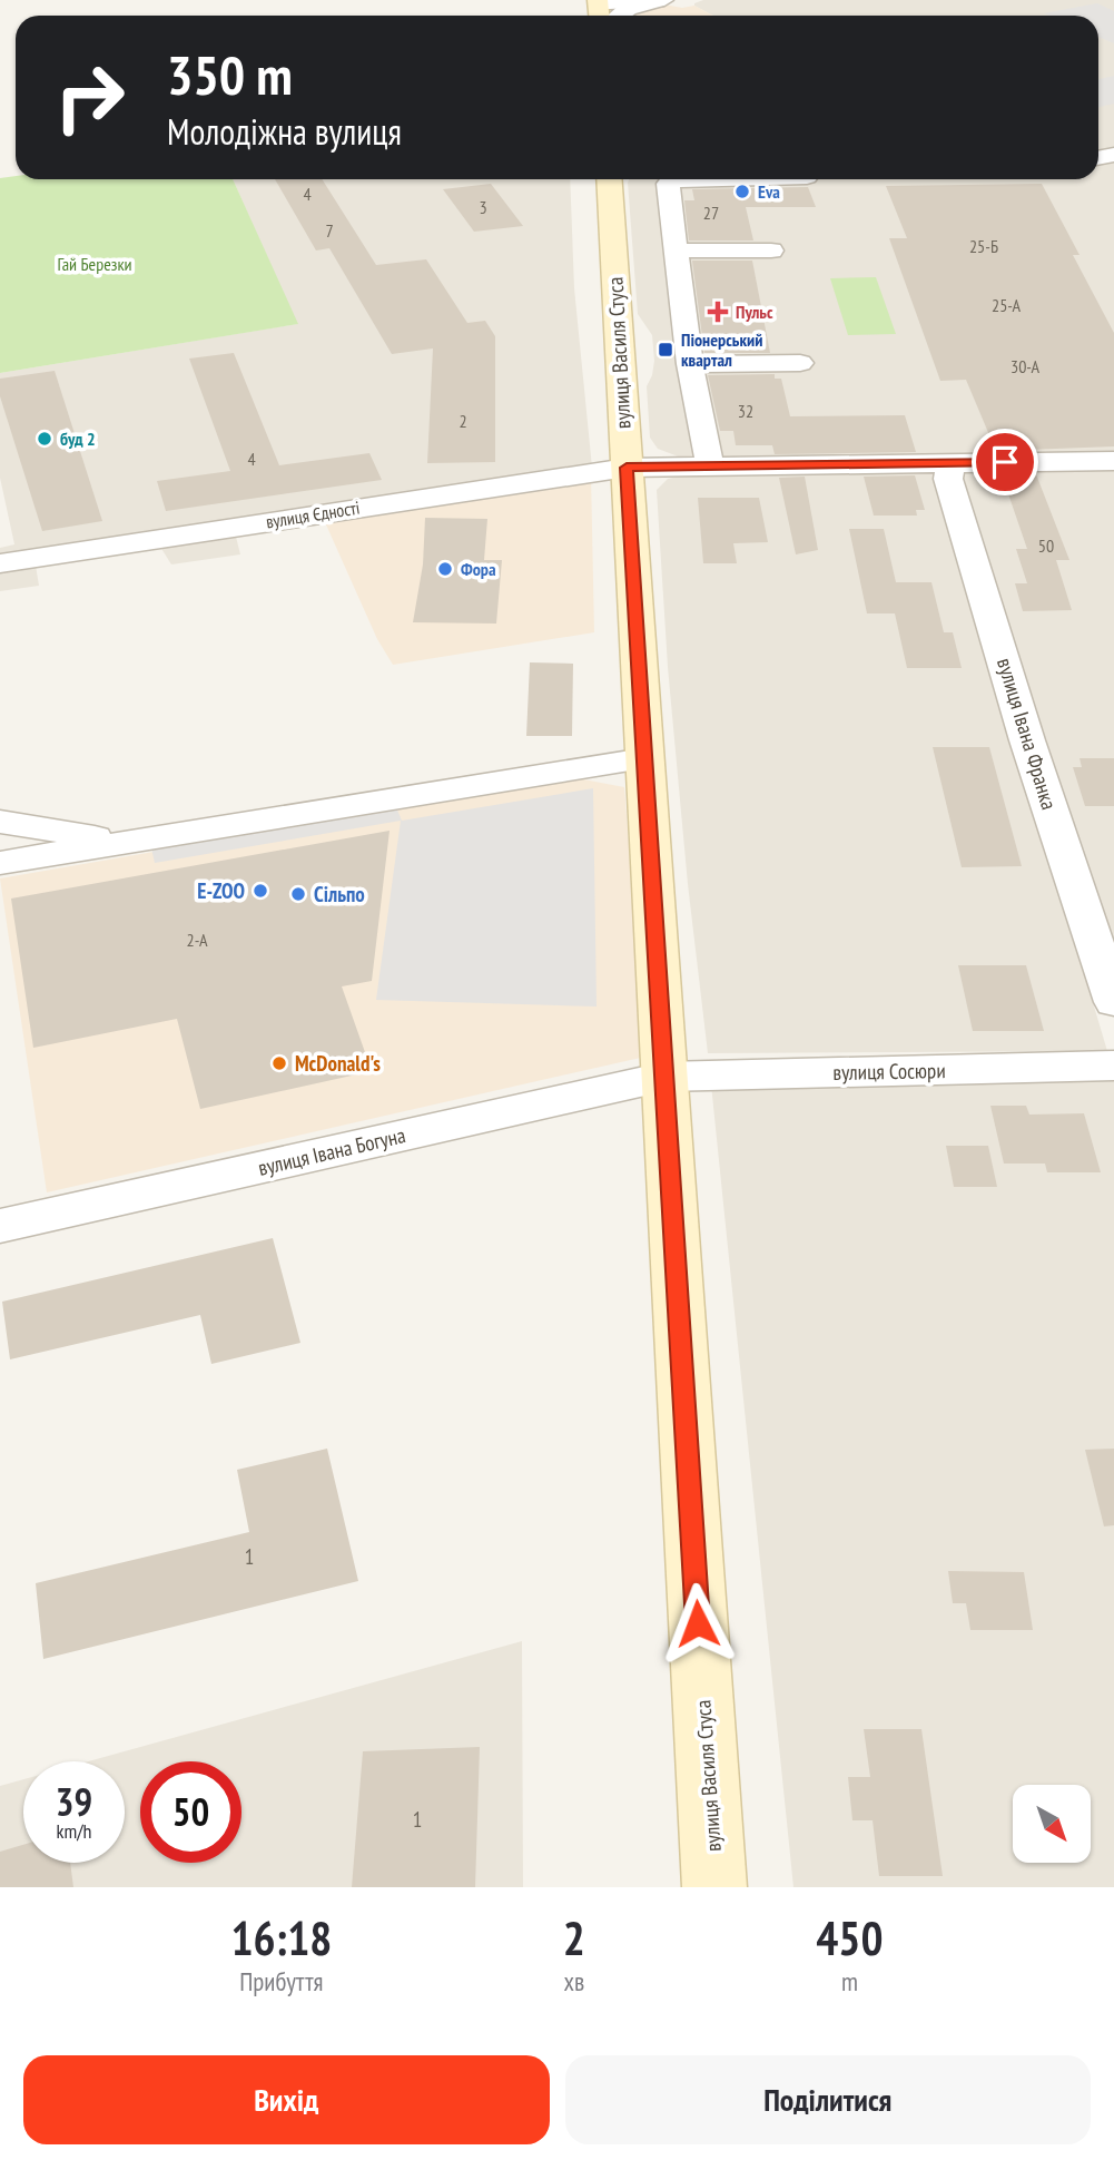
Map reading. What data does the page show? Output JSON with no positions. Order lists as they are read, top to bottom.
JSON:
{
  "streets": {
    "main road": ["вулиця Василя Стуса"],
    "street": [
      "вулиця Єдності",
      "вулиця Івана Франка",
      "вулиця Сосюри",
      "вулиця Івана Богуна"
    ]
  },
  "crossings": [
    ["вулиця Василя Стуса", "вулиця Єдності"],
    ["вулиця Василя Стуса", "вулиця Сосюри"],
    ["вулиця Василя Стуса", "вулиця Івана Богуна"],
    ["вулиця Єдності", "вулиця Івана Франка"],
    ["вулиця Сосюри", "вулиця Івана Богуна"]
  ],
  "parks": ["Гай Березки"],
  "places": {
    "other": [
      "Eva",
      "буд 2",
      "Фора",
      "E-ZOO",
      "Сільпо",
      "McDonald's"
    ],
    "health": ["Пульс"],
    "transit": ["Піонерський квартал"]
  },
  "house_numbers": [
    "4",
    "3",
    "27",
    "7",
    "25-Б",
    "25-А",
    "30-А",
    "32",
    "2",
    "4",
    "50",
    "2-А",
    "1",
    "1"
  ],
  "north": "bottom right",
  "page": {
    "turn": ["350 m", "Молодіжна вулиця"],
    "speed": "39 km/h",
    "limit": "50",
    "eta": [
      "16:18",
      "Прибуття",
      "2",
      "хв",
      "450",
      "m"
    ],
    "buttons": ["Вихід", "Поділитися"]
  }
}
